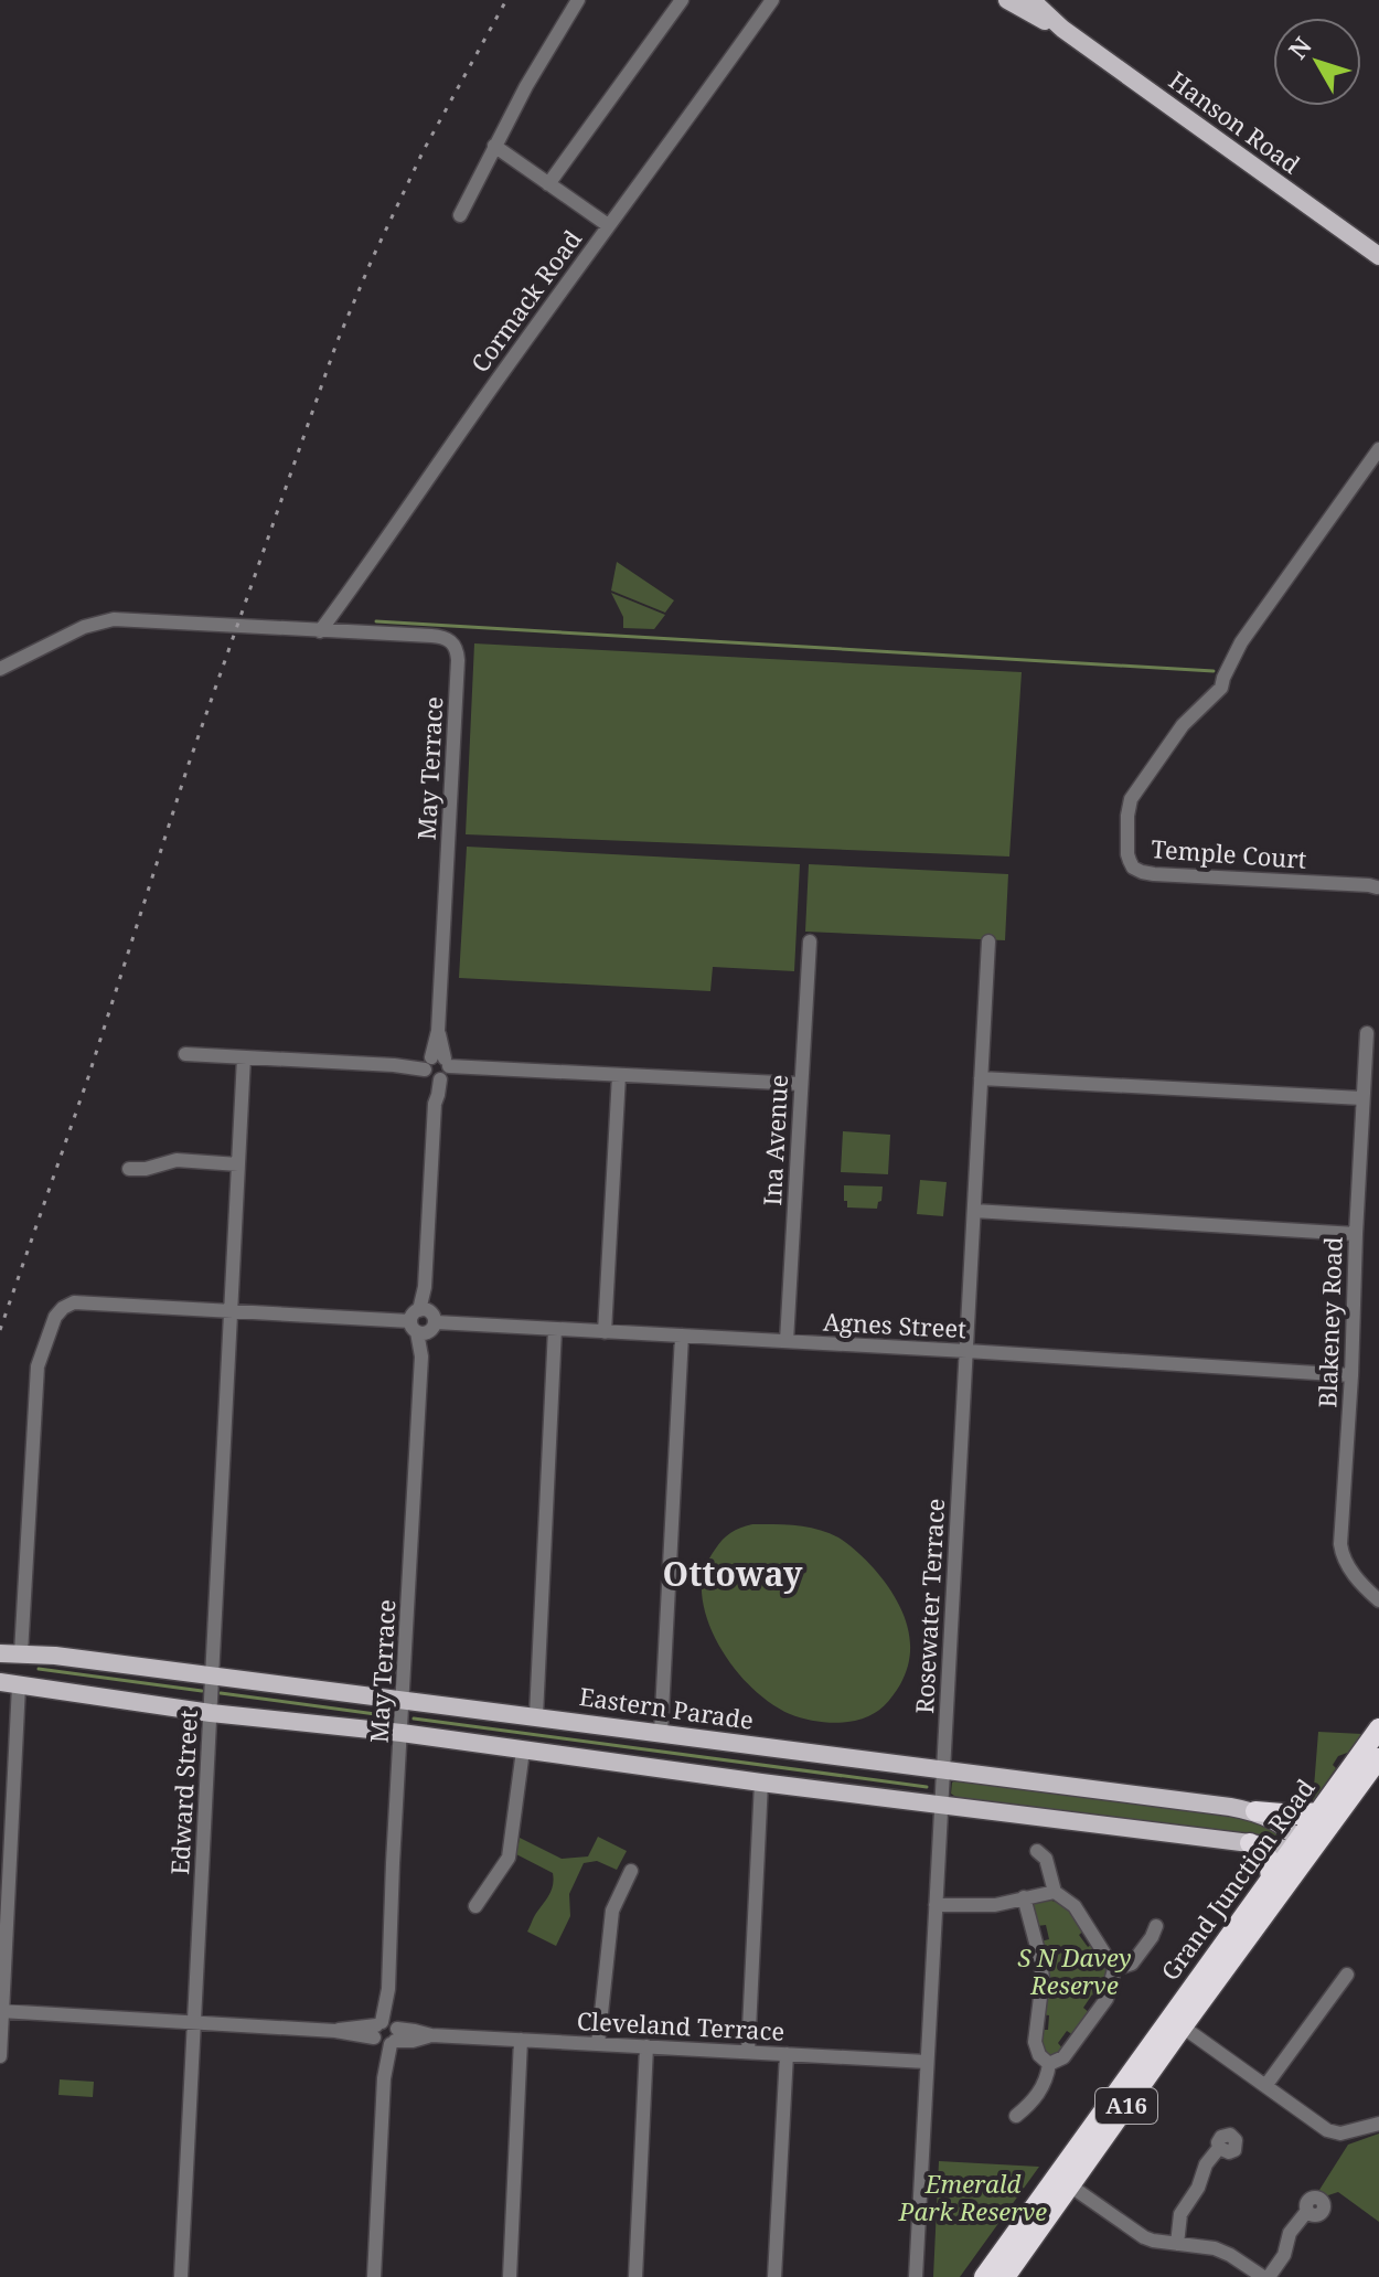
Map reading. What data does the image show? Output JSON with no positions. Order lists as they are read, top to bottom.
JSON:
{
  "streets": {
    "highway": ["Grand Junction Road", "A16"],
    "main road": ["Hanson Road", "Eastern Parade"],
    "street": [
      "Cormack Road",
      "May Terrace",
      "Temple Court",
      "Ina Avenue",
      "Blakeney Road",
      "Agnes Street",
      "Rosewater Terrace",
      "Edward Street",
      "Cleveland Terrace"
    ]
  },
  "crossings": [
    ["Cormack Road", "May Terrace"],
    ["May Terrace", "Agnes Street"],
    ["May Terrace", "Eastern Parade"],
    ["May Terrace", "Cleveland Terrace"],
    ["Ina Avenue", "Agnes Street"],
    ["Blakeney Road", "Agnes Street"],
    ["Agnes Street", "Rosewater Terrace"],
    ["Rosewater Terrace", "Eastern Parade"],
    ["Rosewater Terrace", "Cleveland Terrace"],
    ["Eastern Parade", "Edward Street"],
    ["Eastern Parade", "Grand Junction Road"],
    ["Edward Street", "Cleveland Terrace"]
  ],
  "districts": ["Ottoway"],
  "parks": ["S N Davey Reserve", "Emerald Park Reserve"],
  "north": "top left"
}
